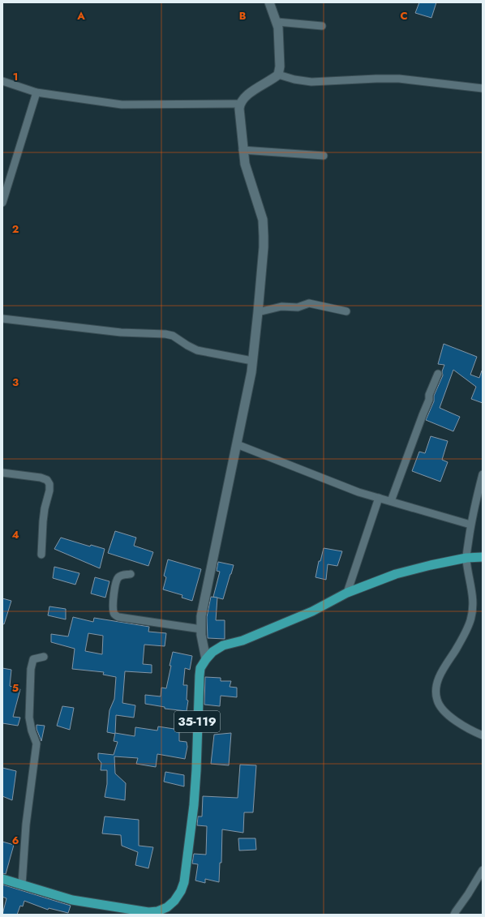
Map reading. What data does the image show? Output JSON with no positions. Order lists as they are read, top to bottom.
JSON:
{
  "streets": {
    "main road": ["35-119"]
  },
  "grid": {
    "columns": ["A", "B", "C"],
    "rows": [
      "1",
      "2",
      "3",
      "4",
      "5",
      "6"
    ]
  }
}
